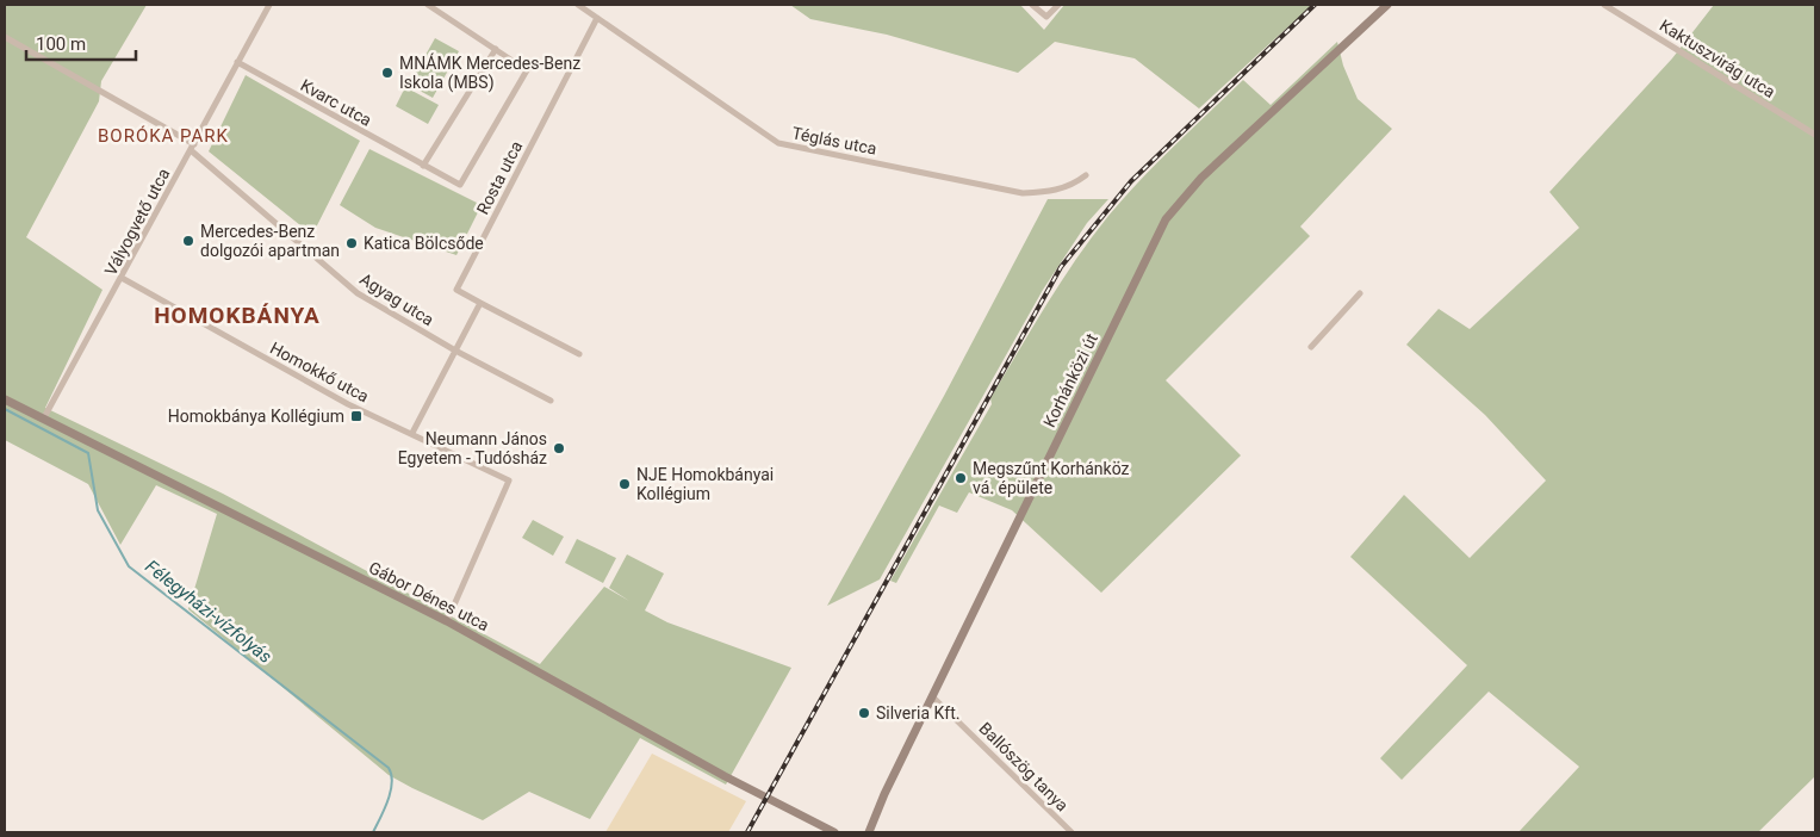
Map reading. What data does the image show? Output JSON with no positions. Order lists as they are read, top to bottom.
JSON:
{
  "streets": {
    "street": [
      "Kaktuszvirág utca",
      "Kvarc utca",
      "Téglás utca",
      "Rosta utca",
      "Vályogvető utca",
      "Agyag utca",
      "Homokkő utca",
      "Korhánközi út",
      "Gábor Dénes utca",
      "Ballószög tanya"
    ]
  },
  "crossings": [
    ["Kvarc utca", "Vályogvető utca"],
    ["Téglás utca", "Rosta utca"],
    ["Vályogvető utca", "Agyag utca"],
    ["Vályogvető utca", "Homokkő utca"],
    ["Vályogvető utca", "Gábor Dénes utca"],
    ["Homokkő utca", "Gábor Dénes utca"],
    ["Korhánközi út", "Ballószög tanya"]
  ],
  "districts": ["BORÓKA PARK", "HOMOKBÁNYA"],
  "water": ["Félegyházi-vízfolyás"],
  "places": {
    "other": [
      "MNÁMK Mercedes-Benz Iskola (MBS)",
      "Mercedes-Benz dolgozói apartman",
      "Katica Bölcsőde",
      "Neumann János Egyetem - Tudósház",
      "Megszűnt Korhánköz vá. épülete",
      "NJE Homokbányai Kollégium",
      "Silveria Kft."
    ],
    "transit": ["Homokbánya Kollégium"]
  },
  "scale_bar": "100 m"
}
